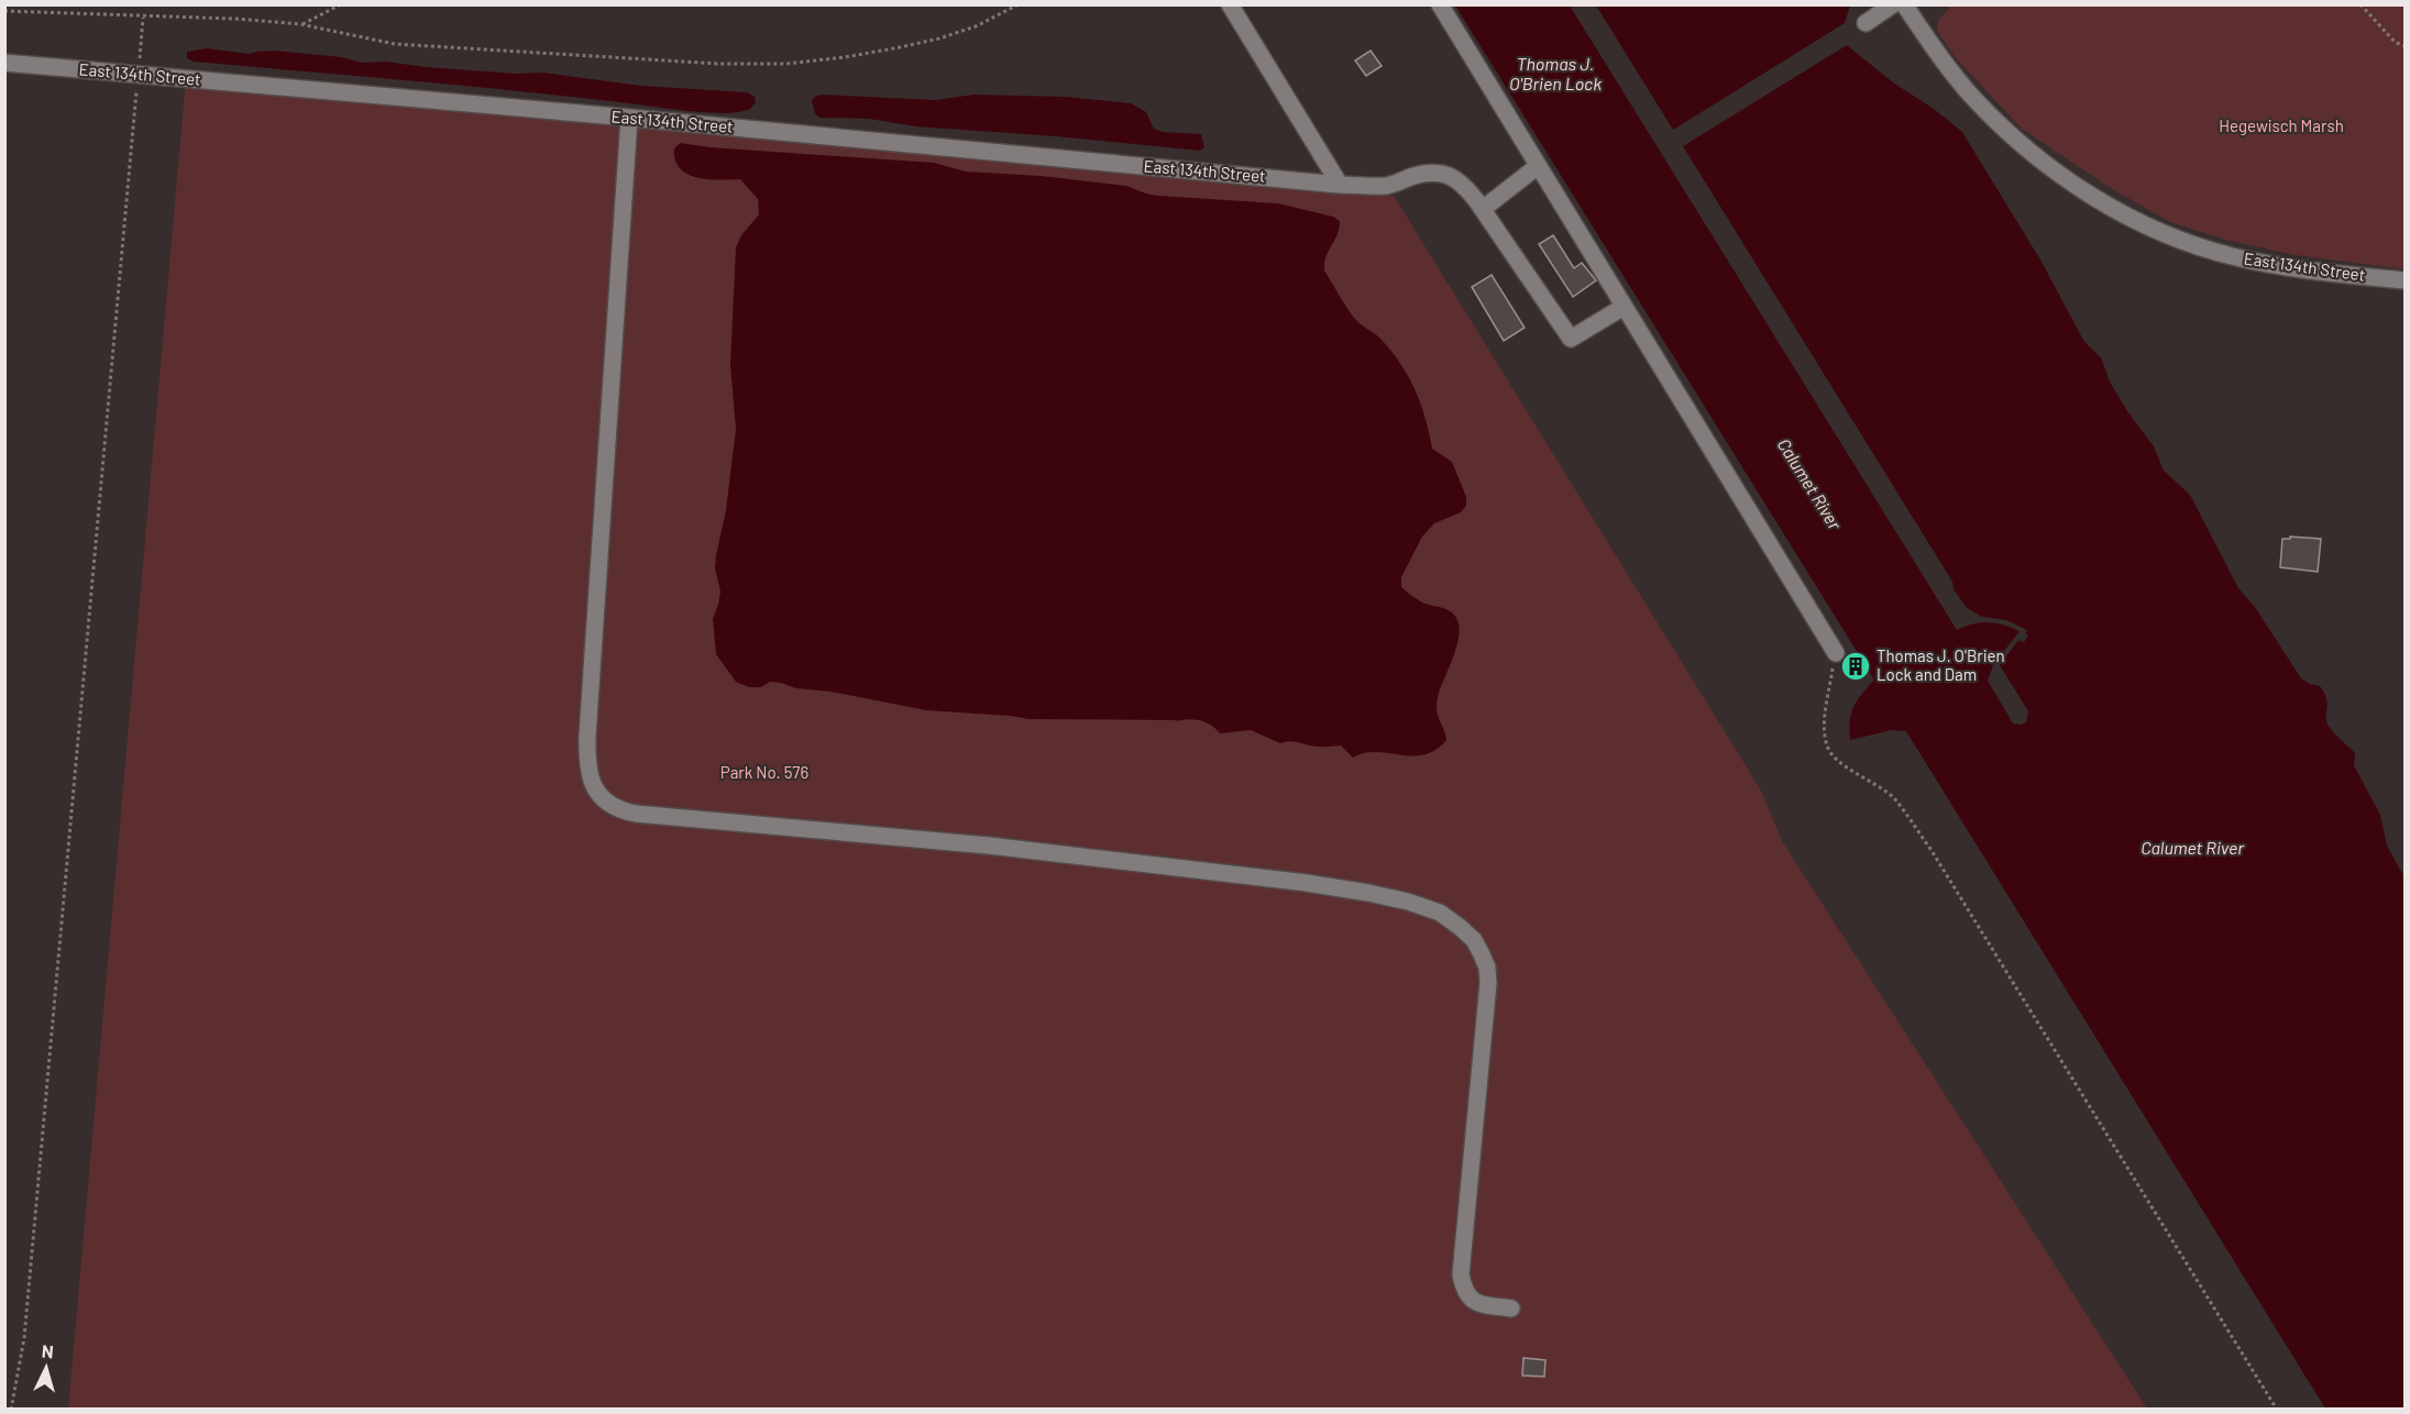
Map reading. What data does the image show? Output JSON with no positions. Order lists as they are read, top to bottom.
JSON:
{
  "streets": {
    "lane": ["East 134th Street"]
  },
  "water": ["Thomas J. O'Brien Lock", "Calumet River"],
  "parks": ["Hegewisch Marsh", "Park No. 576"],
  "places": {
    "building": ["Thomas J. O'Brien Lock and Dam"]
  },
  "north": "top"
}
